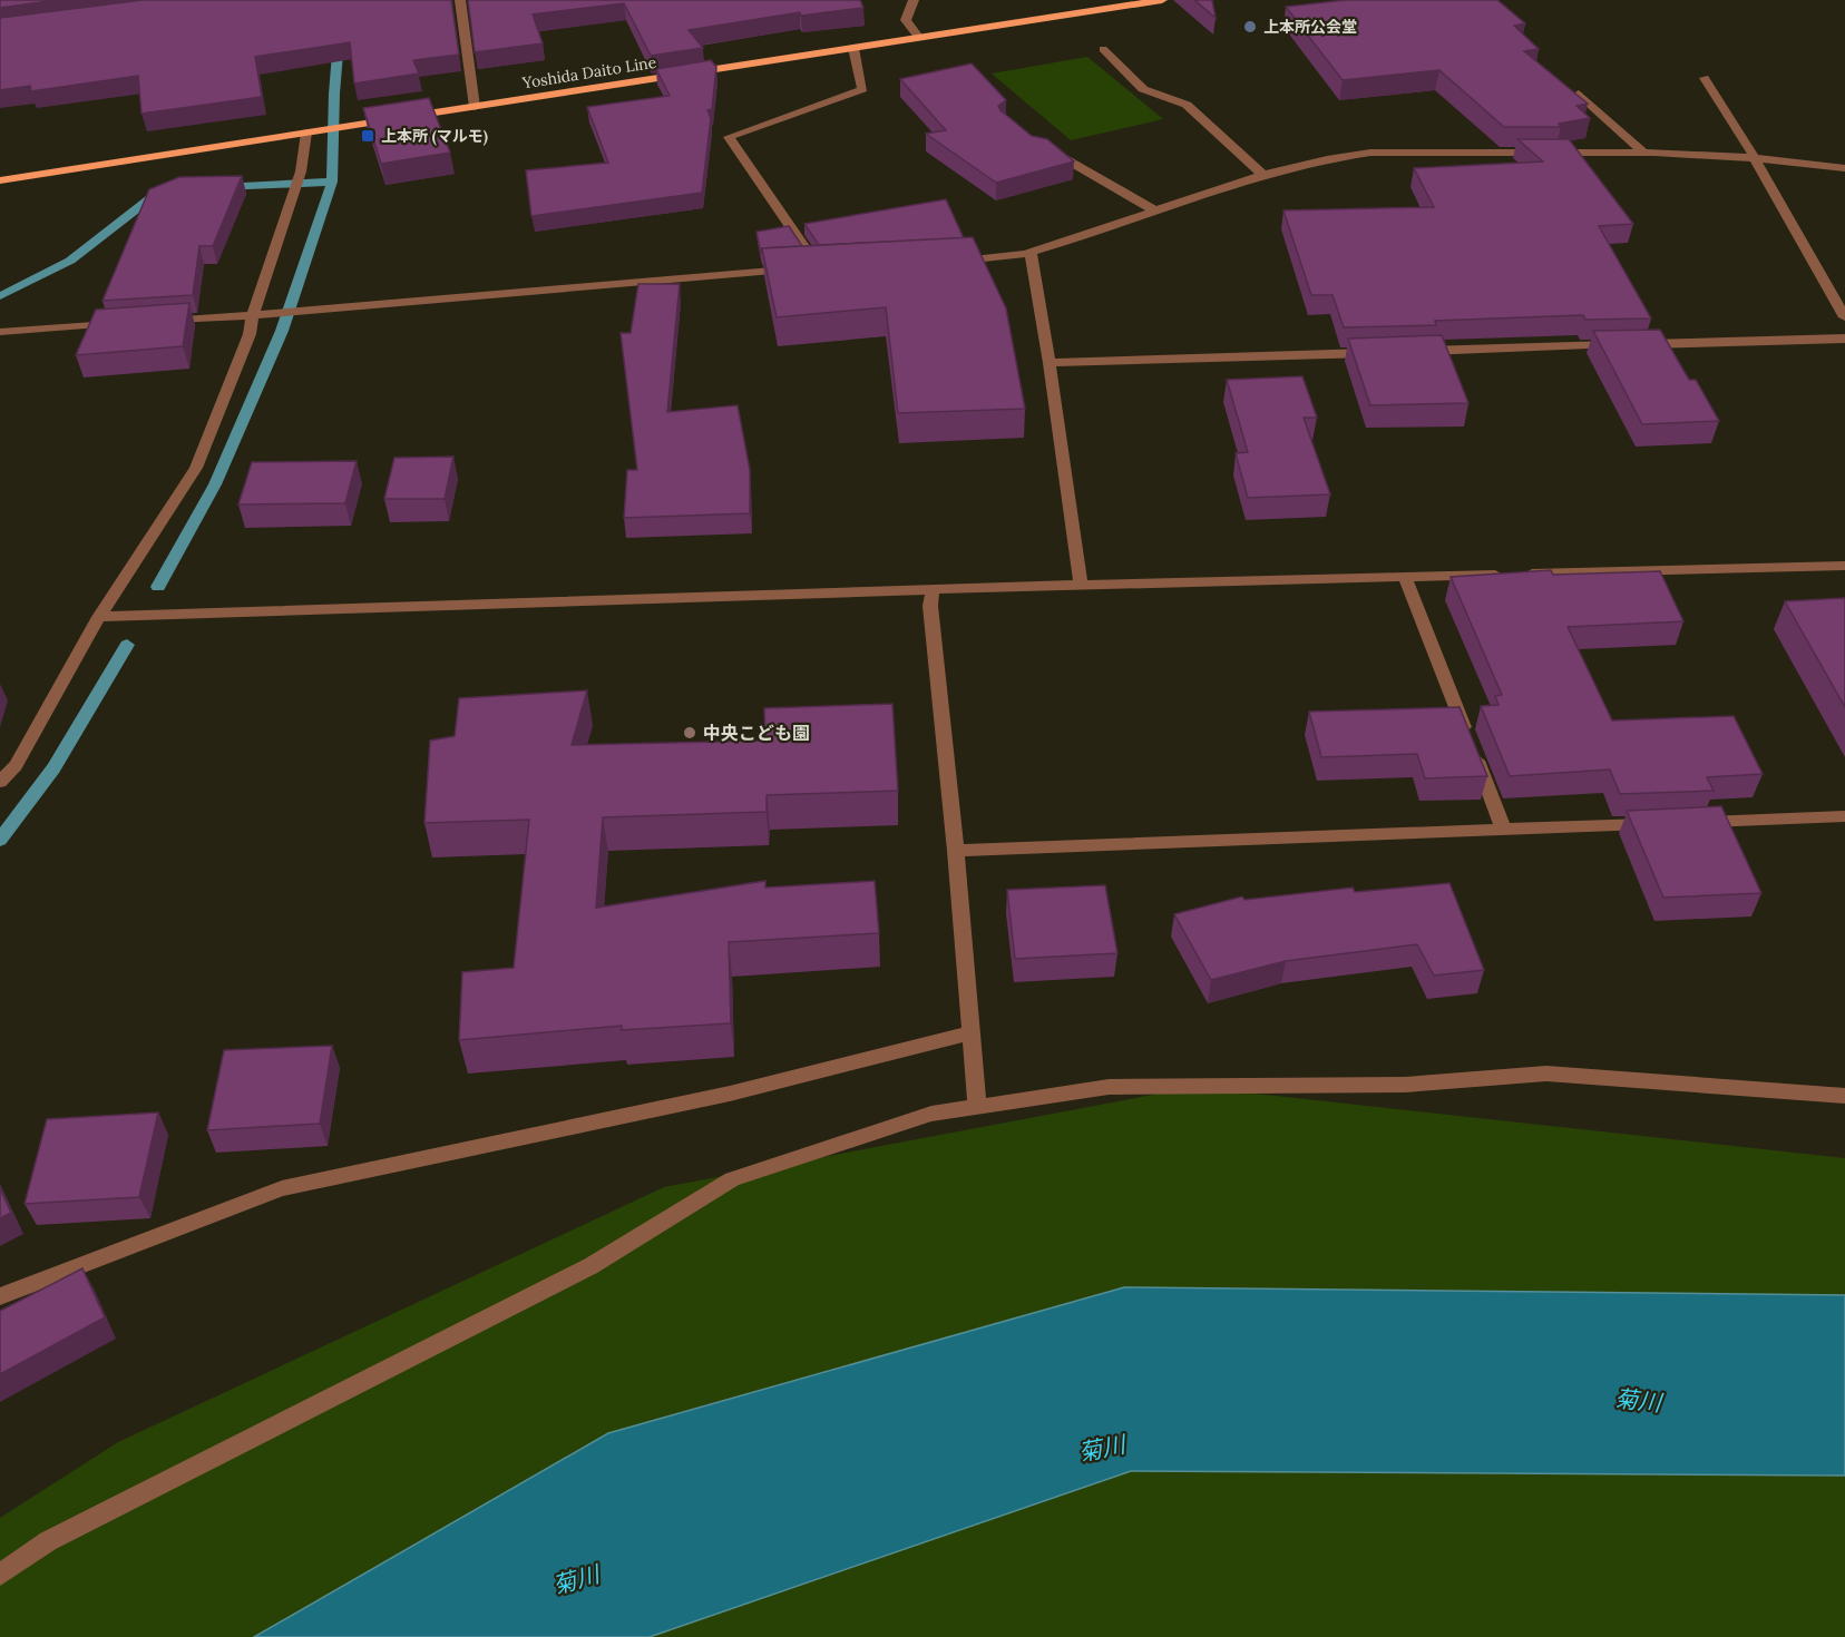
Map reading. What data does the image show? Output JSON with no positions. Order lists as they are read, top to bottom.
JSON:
{
  "streets": {
    "main road": ["Yoshida Daito Line"]
  },
  "water": ["菊川"],
  "places": {
    "other": ["上本所公会堂", "中央こども園"],
    "transit": ["上本所 (マルモ)"]
  }
}
